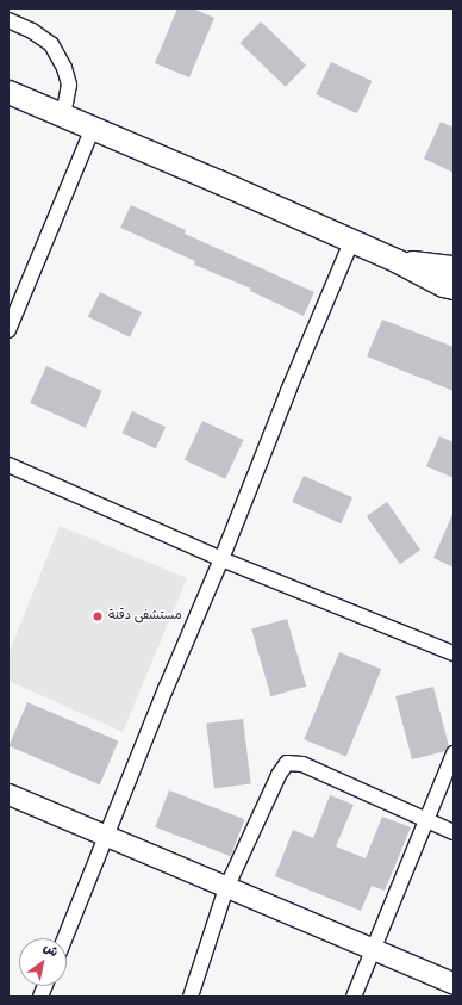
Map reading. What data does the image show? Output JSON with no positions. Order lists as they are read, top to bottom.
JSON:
{
  "places": ["مستشفى دقنة"],
  "north": "top right"
}
